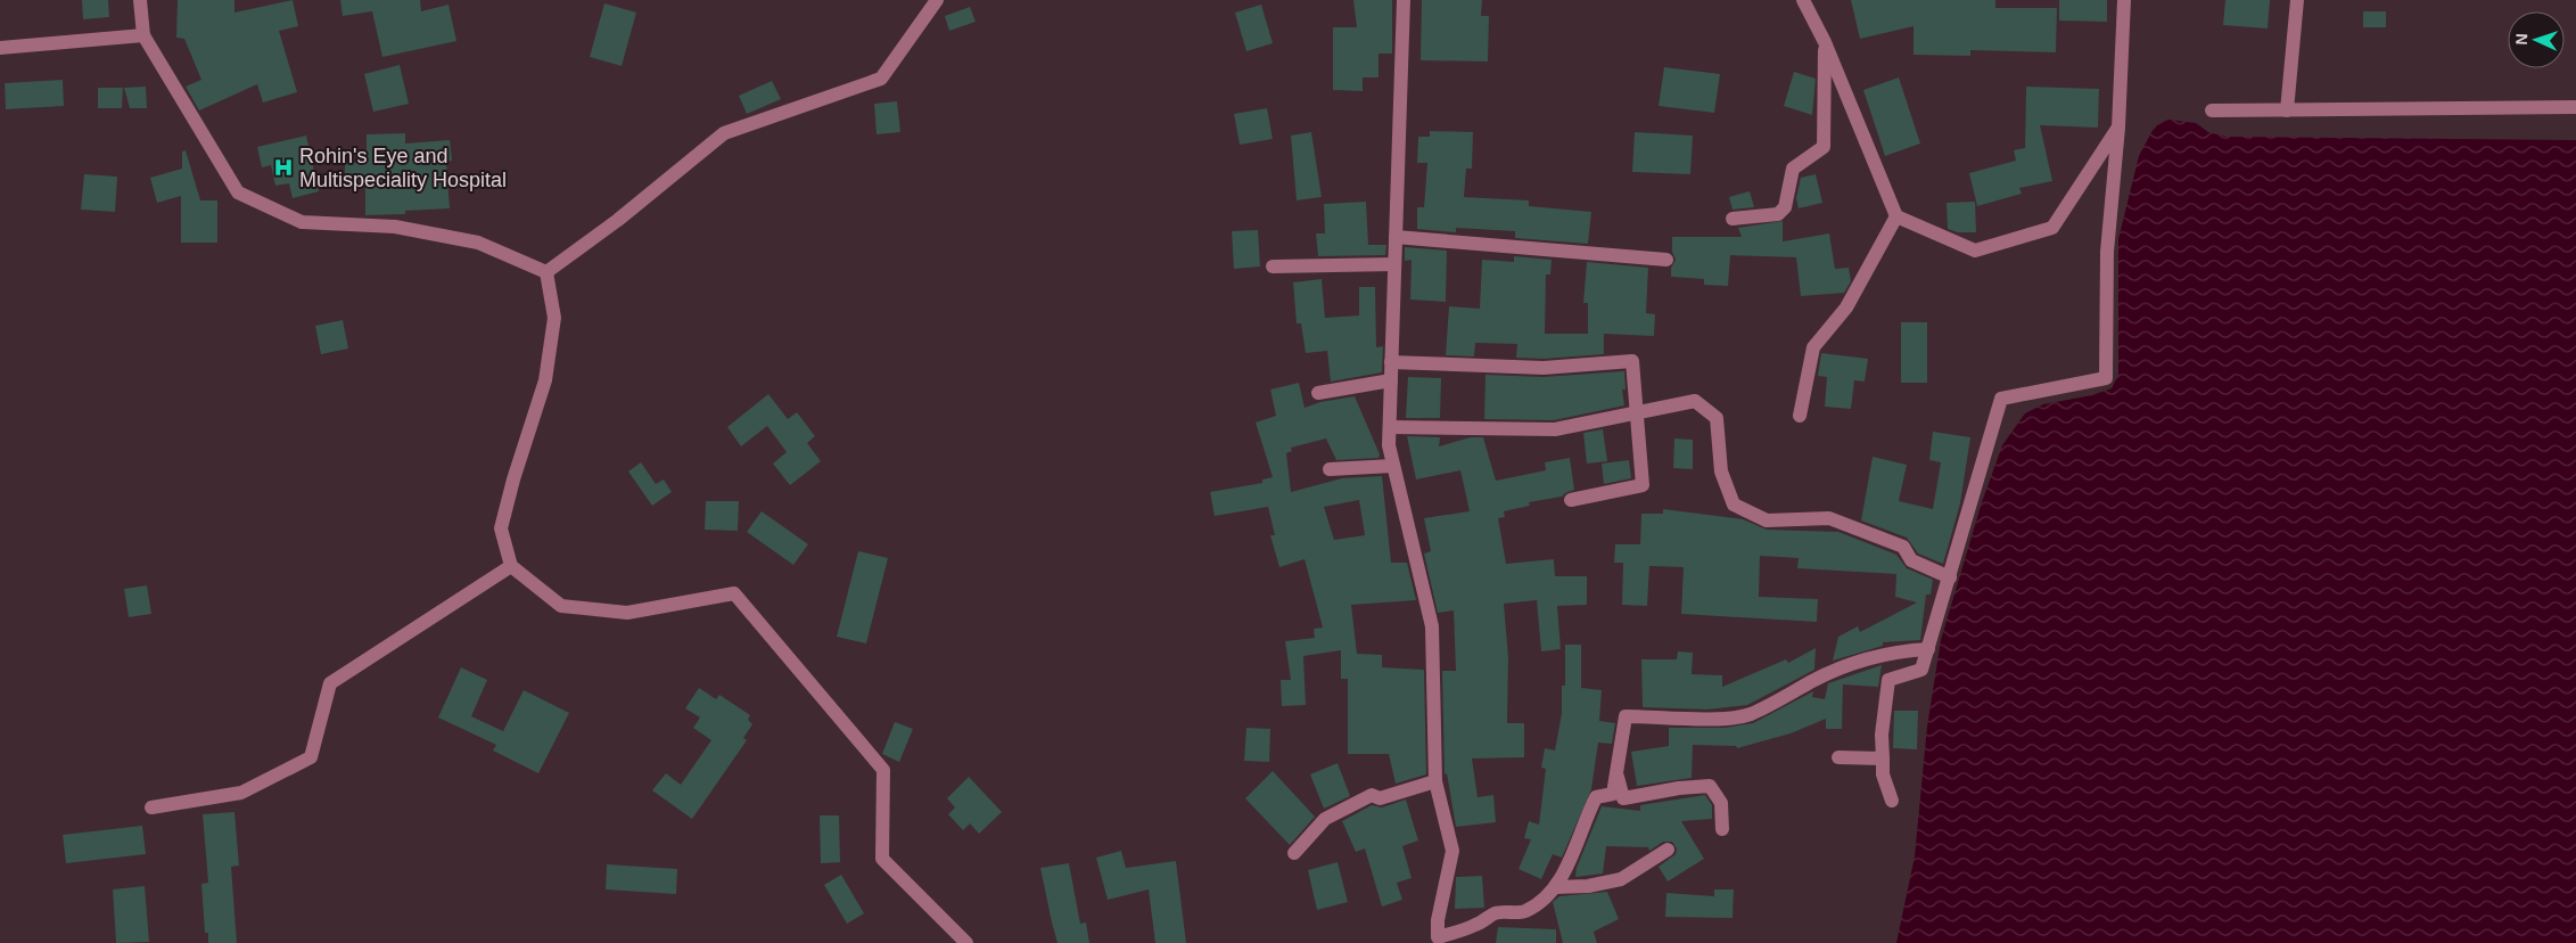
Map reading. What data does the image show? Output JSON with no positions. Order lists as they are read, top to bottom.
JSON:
{
  "places": {
    "hospital": ["Rohin's Eye and Multispeciality Hospital"]
  },
  "north": "left"
}
